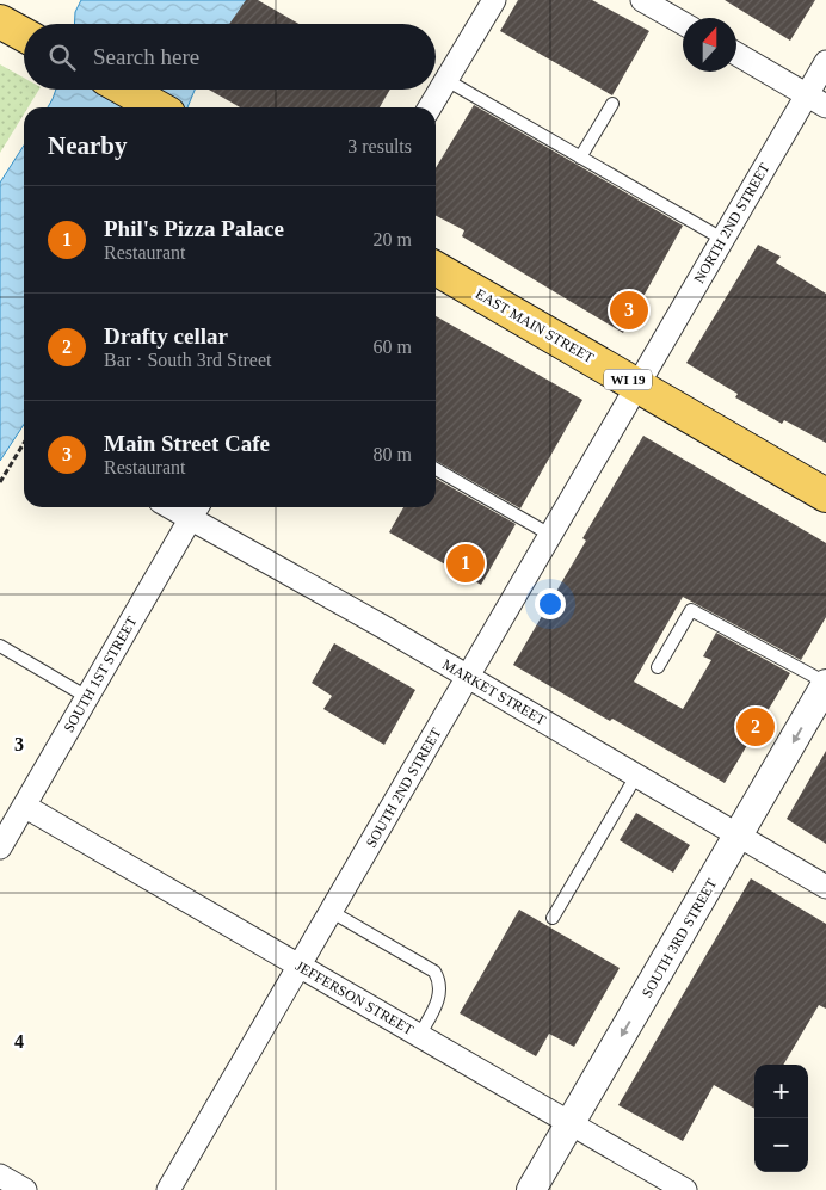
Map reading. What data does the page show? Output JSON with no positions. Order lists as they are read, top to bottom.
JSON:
{
  "streets": {
    "main road": ["EAST MAIN STREET", "WI 19"],
    "street": [
      "NORTH 2ND STREET",
      "SOUTH 1ST STREET",
      "MARKET STREET",
      "SOUTH 2ND STREET",
      "SOUTH 3RD STREET",
      "JEFFERSON STREET"
    ]
  },
  "crossings": [
    ["NORTH 2ND STREET", "EAST MAIN STREET"],
    ["NORTH 2ND STREET", "SOUTH 2ND STREET"],
    ["EAST MAIN STREET", "SOUTH 2ND STREET"],
    ["SOUTH 1ST STREET", "MARKET STREET"],
    ["SOUTH 1ST STREET", "JEFFERSON STREET"],
    ["MARKET STREET", "SOUTH 2ND STREET"],
    ["MARKET STREET", "SOUTH 3RD STREET"],
    ["SOUTH 2ND STREET", "JEFFERSON STREET"],
    ["SOUTH 3RD STREET", "JEFFERSON STREET"]
  ],
  "one_way": ["SOUTH 3RD STREET"],
  "north": "top",
  "page": {
    "search": "Search here",
    "heading": ["Nearby", "3 results"],
    "list": [
      {
        "mark": "1",
        "name": "Phil's Pizza Palace",
        "note": "Restaurant",
        "value": "20 m"
      },
      {
        "mark": "2",
        "name": "Drafty cellar",
        "note": "Bar · South 3rd Street",
        "value": "60 m"
      },
      {
        "mark": "3",
        "name": "Main Street Cafe",
        "note": "Restaurant",
        "value": "80 m"
      }
    ],
    "pins": ["3", "1", "2"],
    "map_buttons": ["+", "−"]
  },
  "grid": {
    "rows": ["3", "4"]
  }
}
